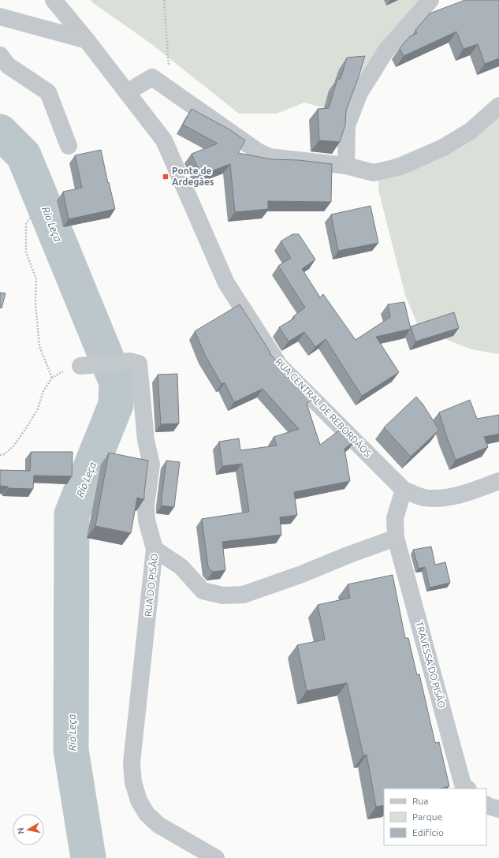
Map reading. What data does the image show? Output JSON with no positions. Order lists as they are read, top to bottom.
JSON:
{
  "streets": {
    "street": ["RUA CENTRAL DE REBORDÃOS", "RUA DO PISÃO", "TRAVESSA DO PISÃO"]
  },
  "crossings": [
    ["RUA DO PISÃO", "TRAVESSA DO PISÃO"]
  ],
  "water": ["Rio Leça"],
  "places": {
    "transit": ["Ponte de Ardegães"]
  },
  "legend": ["Rua", "Parque", "Edifício"],
  "north": "left"
}
